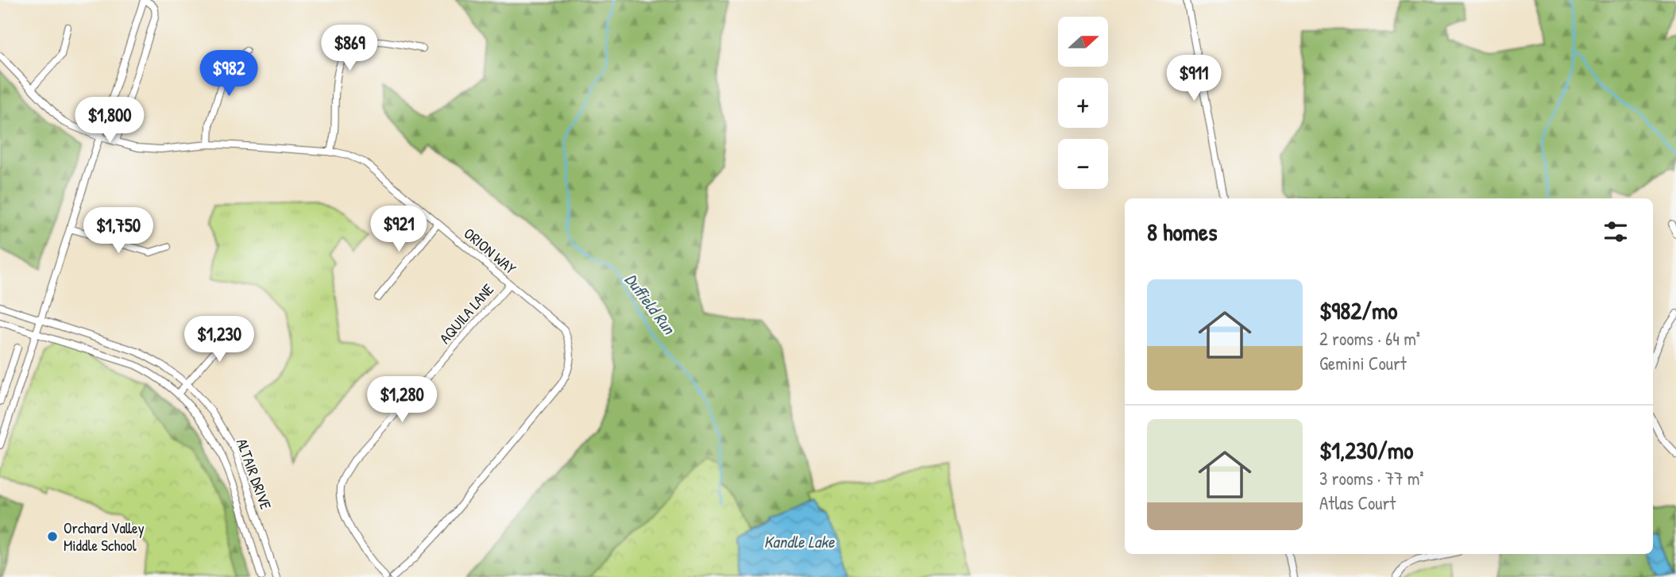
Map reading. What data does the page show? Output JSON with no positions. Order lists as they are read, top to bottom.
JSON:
{
  "streets": {
    "street": ["ORION WAY", "AQUILA LANE", "ALTAIR DRIVE"]
  },
  "crossings": [
    ["ORION WAY", "AQUILA LANE"]
  ],
  "water": ["Duffield Run", "Kandle Lake"],
  "places": ["Orchard Valley Middle School"],
  "north": "right",
  "page": {
    "map_buttons": ["+", "−"],
    "price": [
      "$869",
      "$982",
      "$911",
      "$1,800",
      "$921",
      "$1,750",
      "$1,230",
      "$1,280"
    ],
    "heading": "8 homes",
    "list": [
      {
        "name": "$982/mo",
        "note": "2 rooms · 64 m² · Gemini Court"
      },
      {
        "name": "$1,230/mo",
        "note": "3 rooms · 77 m² · Atlas Court"
      }
    ]
  }
}
